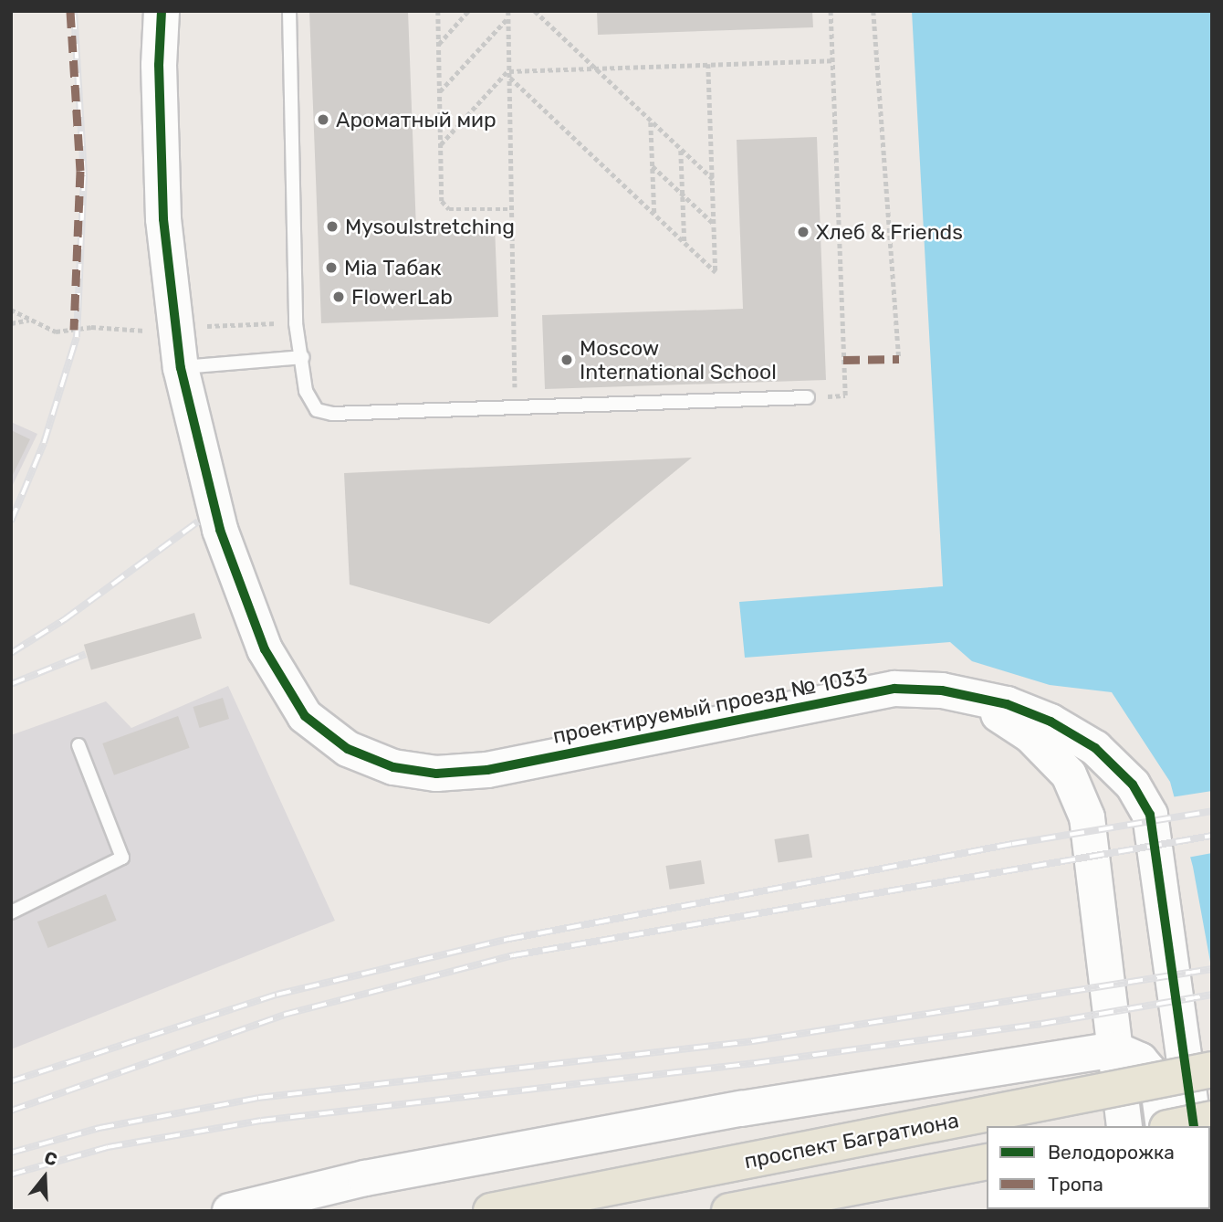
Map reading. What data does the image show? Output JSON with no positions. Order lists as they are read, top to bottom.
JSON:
{
  "streets": {
    "main road": ["проспект Багратиона"],
    "street": ["проектируемый проезд № 1033"]
  },
  "places": [
    "Ароматный мир",
    "Mysoulstretching",
    "Хлеб & Friends",
    "Mia Табак",
    "FlowerLab",
    "Moscow International School"
  ],
  "legend": ["Велодорожка", "Тропа"],
  "north": "top"
}
